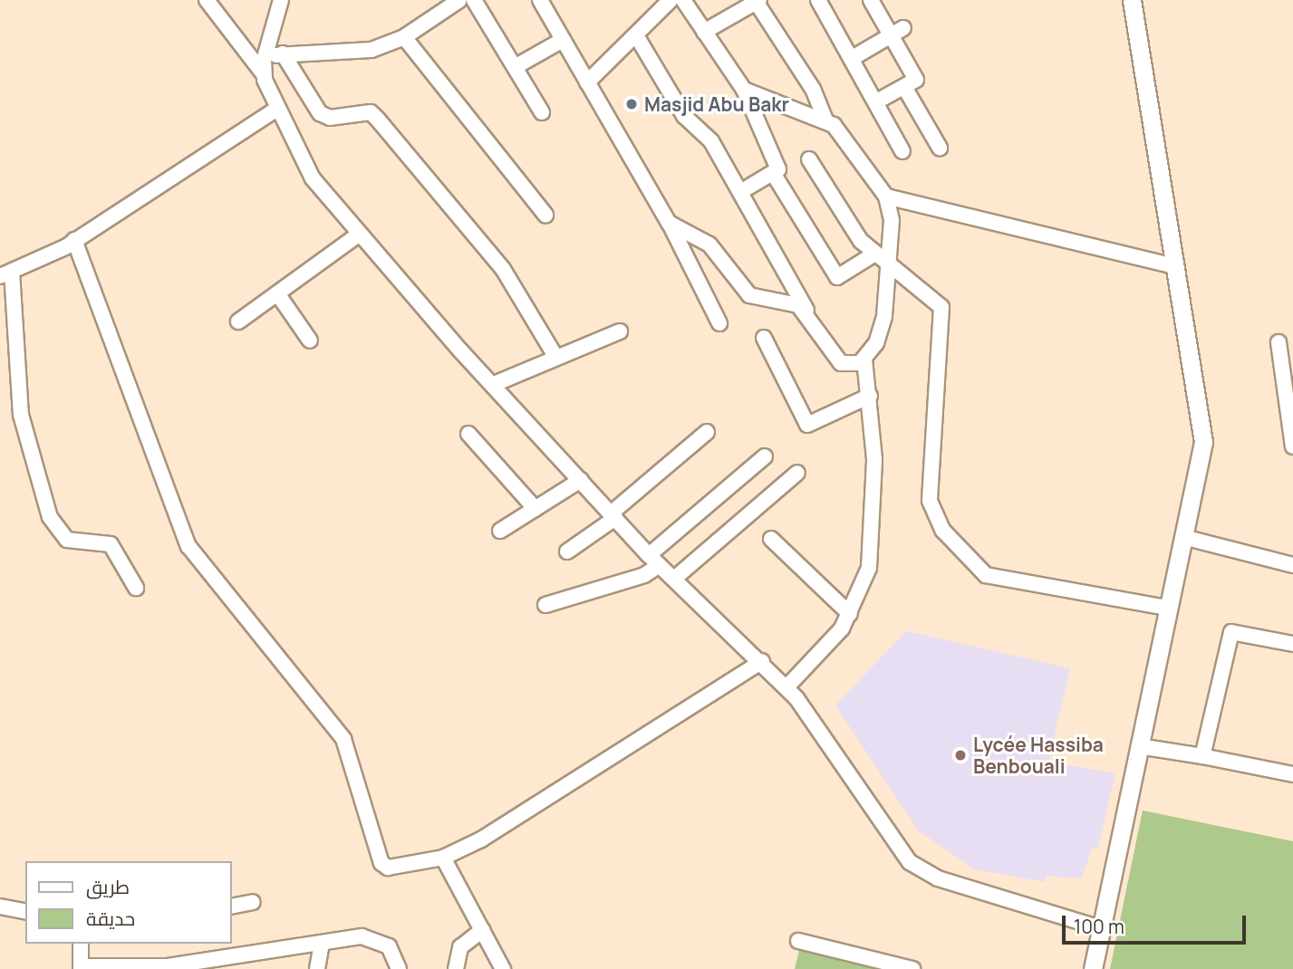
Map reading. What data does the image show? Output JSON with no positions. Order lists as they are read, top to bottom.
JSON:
{
  "places": ["Masjid Abu Bakr", "Lycée Hassiba Benbouali"],
  "legend": ["طريق", "حديقة"],
  "scale_bar": "100 m"
}
